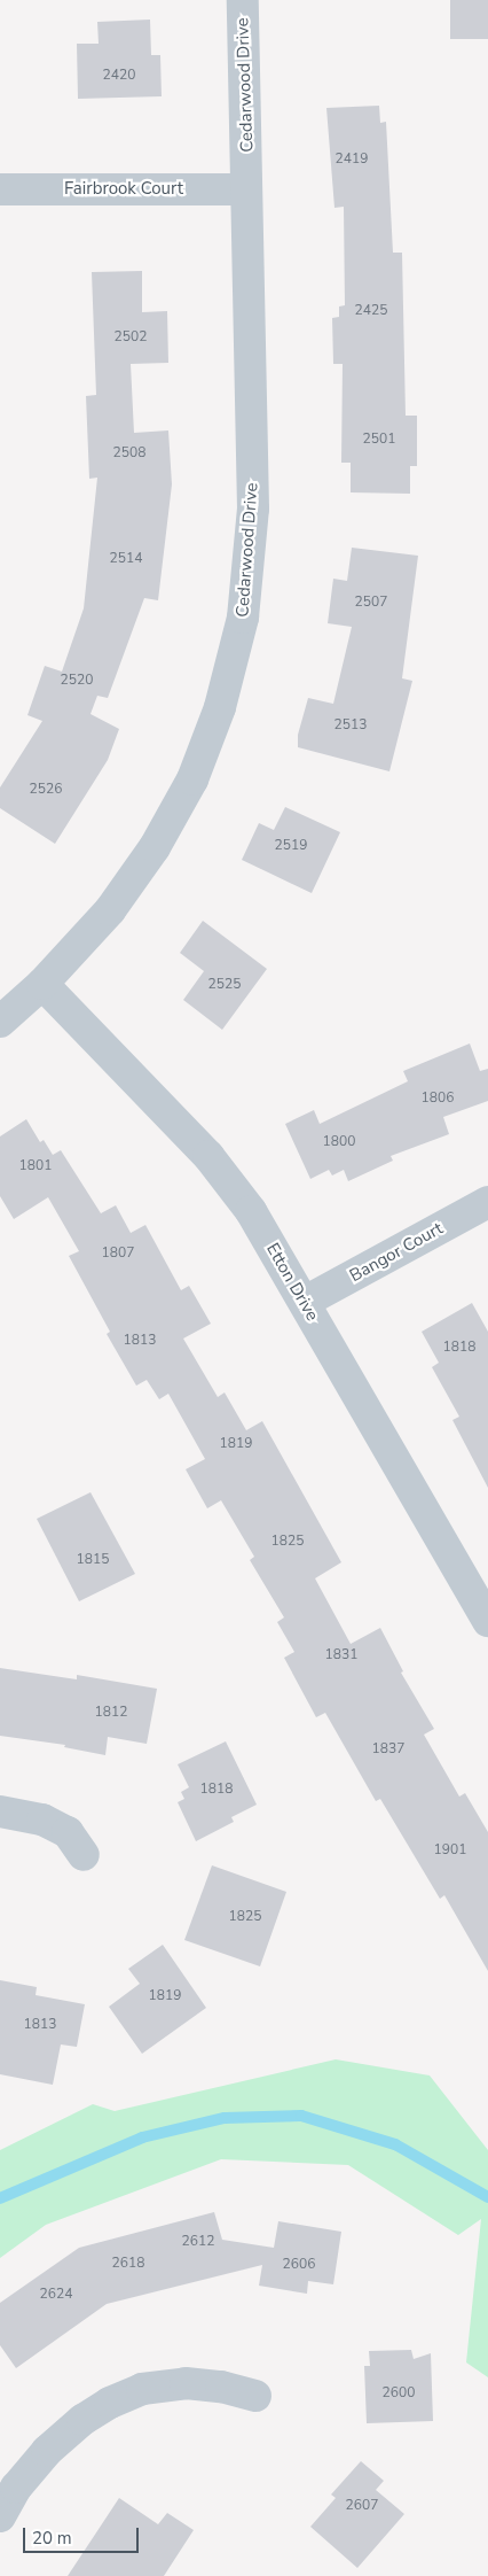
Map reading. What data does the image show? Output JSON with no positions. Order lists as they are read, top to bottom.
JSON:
{
  "streets": {
    "street": [
      "Cedarwood Drive",
      "Fairbrook Court",
      "Bangor Court",
      "Etton Drive"
    ]
  },
  "crossings": [
    ["Cedarwood Drive", "Fairbrook Court"],
    ["Cedarwood Drive", "Etton Drive"],
    ["Bangor Court", "Etton Drive"]
  ],
  "house_numbers": [
    "2420",
    "2419",
    "2425",
    "2502",
    "2501",
    "2508",
    "2514",
    "2507",
    "2520",
    "2513",
    "2526",
    "2519",
    "2525",
    "1806",
    "1800",
    "1801",
    "1807",
    "1813",
    "1818",
    "1819",
    "1825",
    "1815",
    "1831",
    "1812",
    "1837",
    "1818",
    "1901",
    "1825",
    "1819",
    "1813",
    "2612",
    "2618",
    "2606",
    "2624",
    "2600",
    "2607"
  ],
  "scale_bar": "20 m"
}
